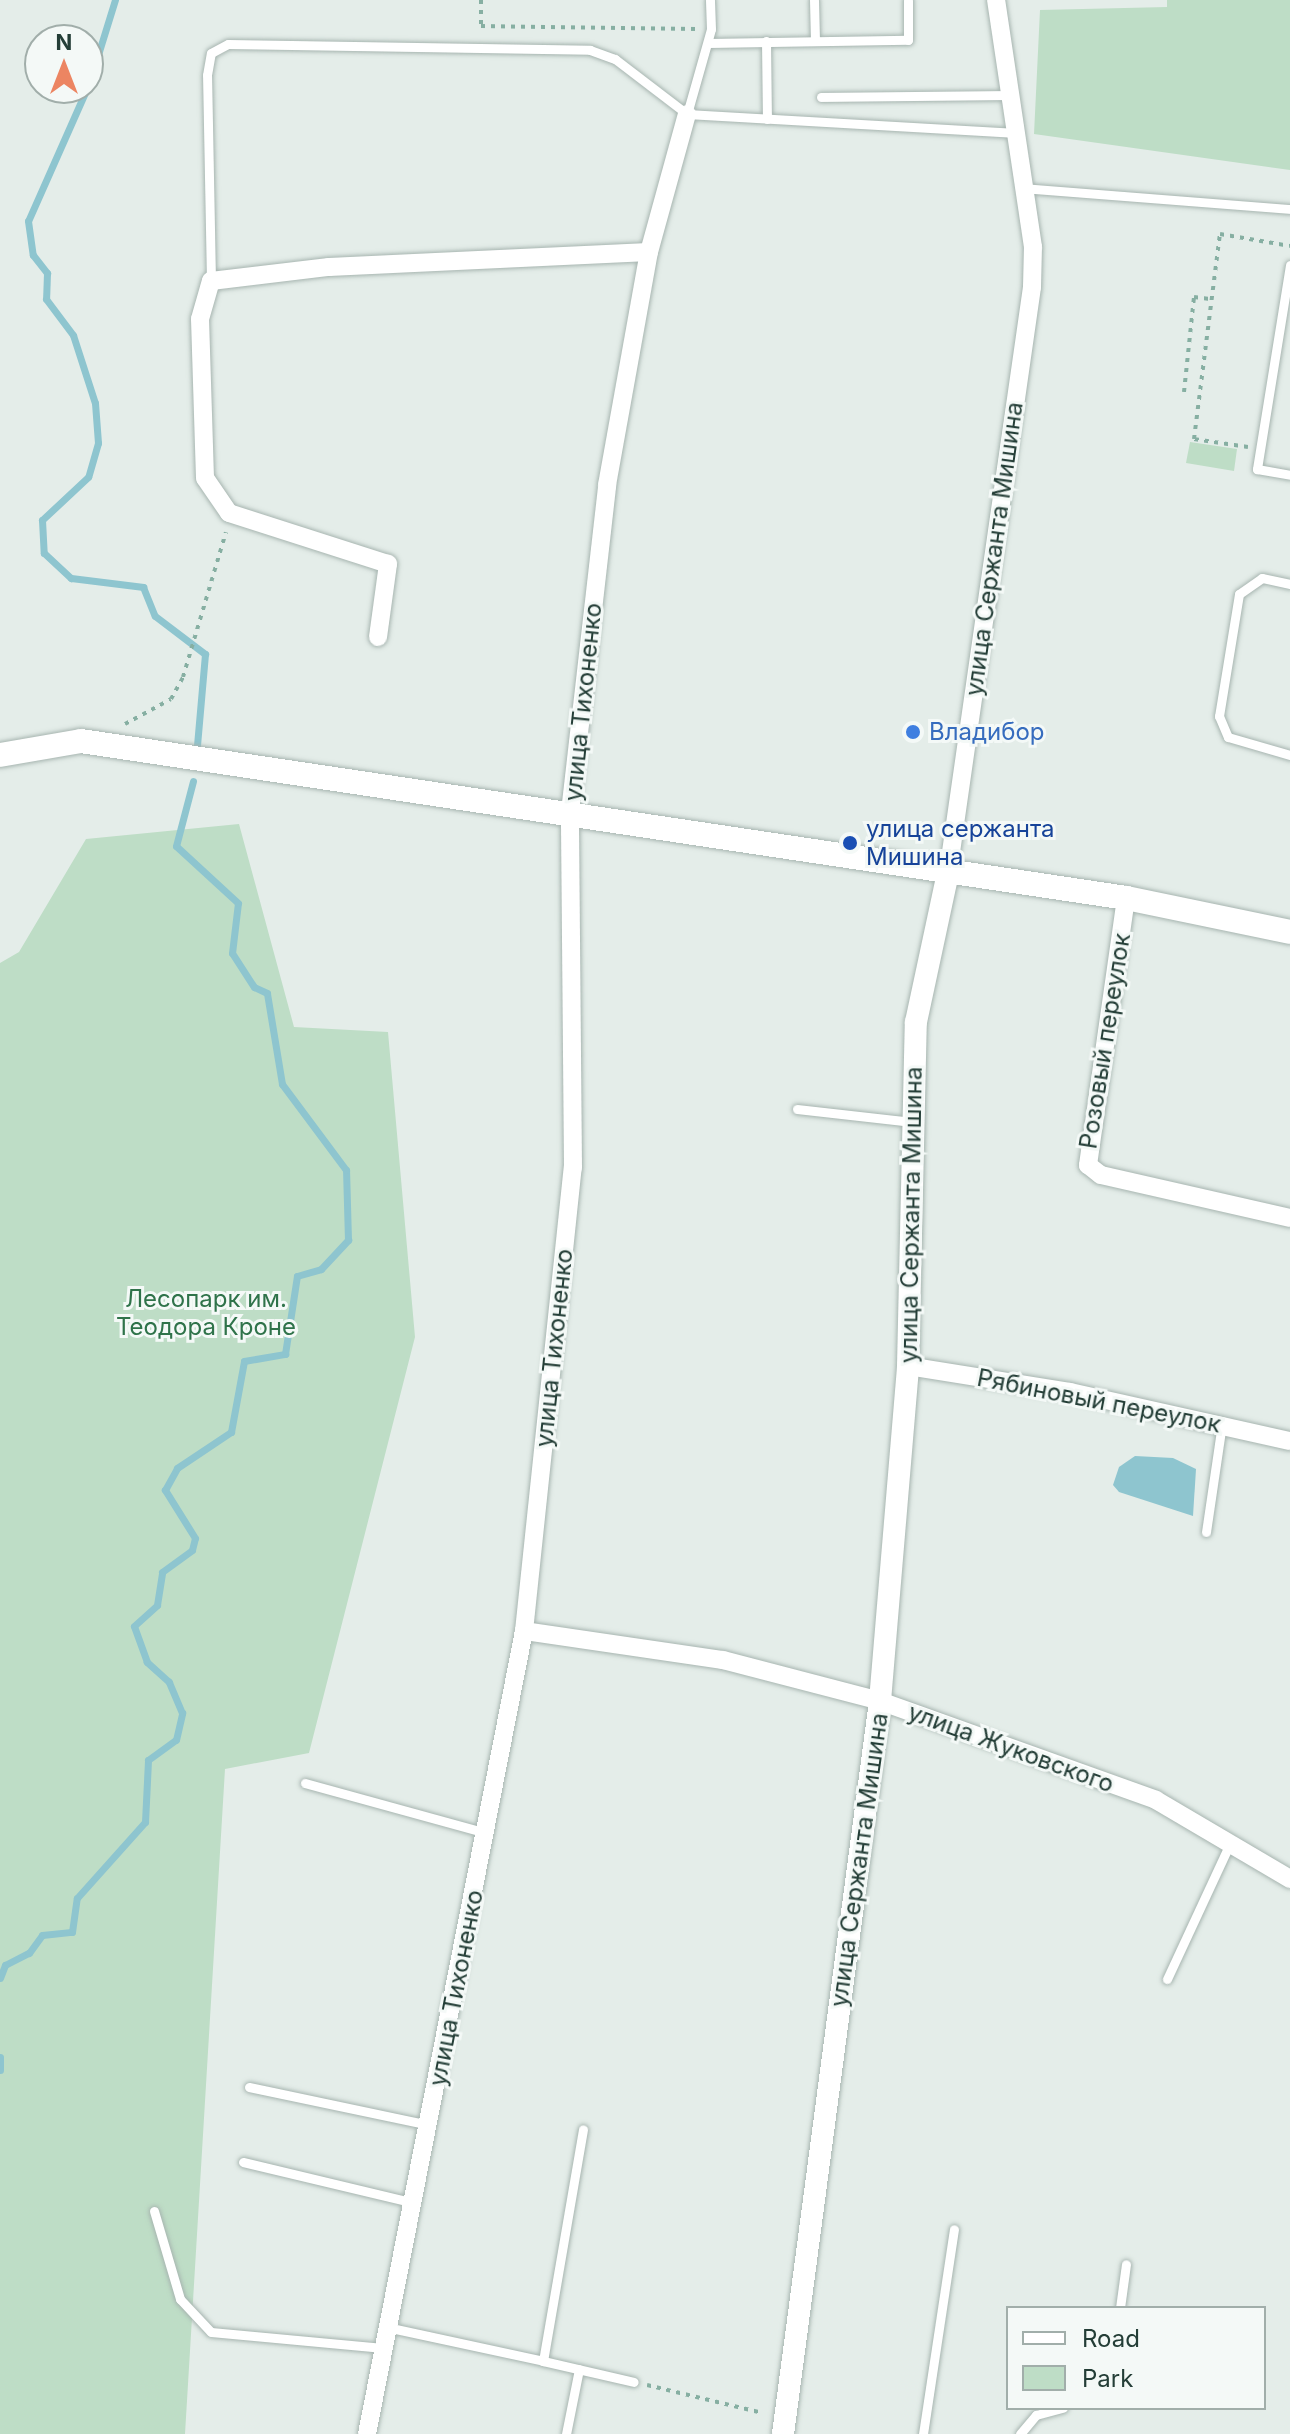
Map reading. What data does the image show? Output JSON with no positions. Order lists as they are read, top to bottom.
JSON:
{
  "streets": {
    "street": [
      "улица Сержанта Мишина",
      "улица Тихоненко",
      "Розовый переулок",
      "Рябиновый переулок",
      "улица Жуковского"
    ]
  },
  "crossings": [
    ["улица Сержанта Мишина", "Рябиновый переулок"],
    ["улица Сержанта Мишина", "улица Жуковского"],
    ["улица Тихоненко", "улица Жуковского"]
  ],
  "parks": ["Лесопарк им. Теодора Кроне"],
  "places": ["Владибор", "улица cержанта Мишина"],
  "legend": ["Road", "Park"],
  "north": "top"
}
